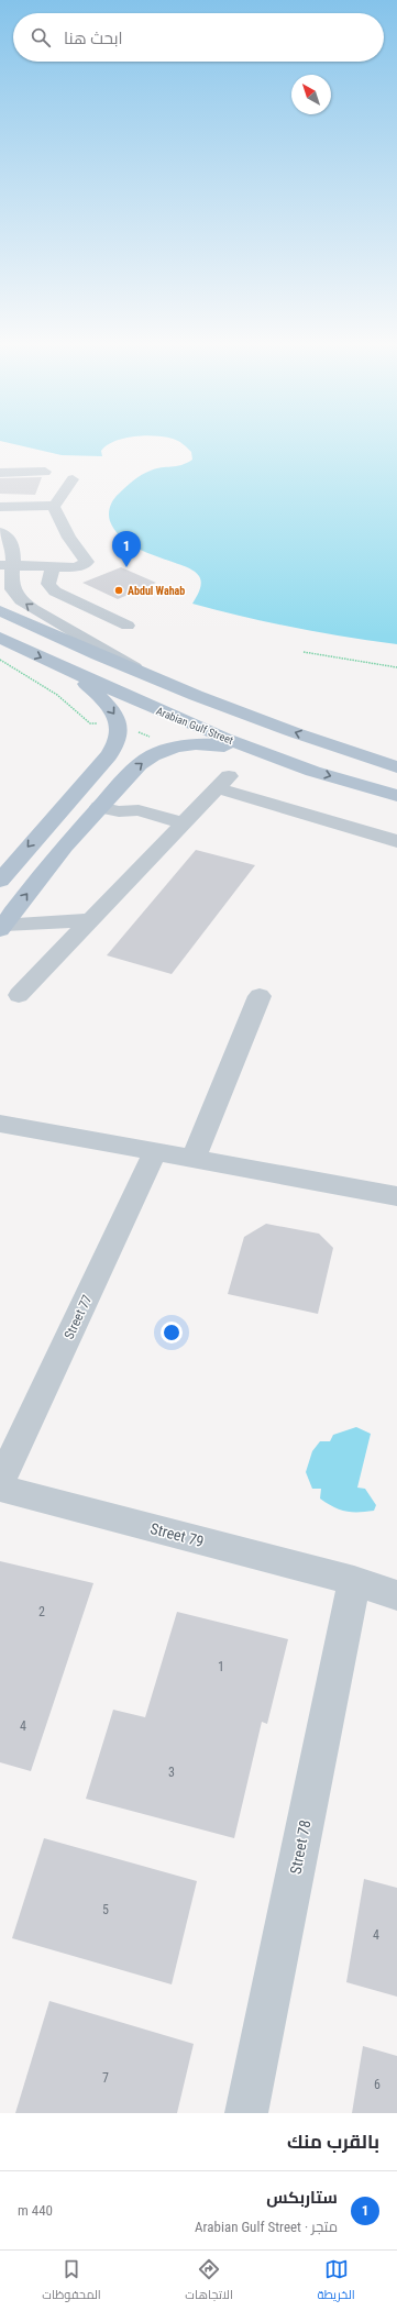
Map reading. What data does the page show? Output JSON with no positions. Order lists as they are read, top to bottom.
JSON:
{
  "streets": {
    "main road": ["Arabian Gulf Street"],
    "street": ["Street 77", "Street 79", "Street 78"]
  },
  "crossings": [
    ["Street 79", "Street 78"]
  ],
  "places": ["Abdul Wahab"],
  "house_numbers": [
    "2",
    "1",
    "4",
    "3",
    "5",
    "4",
    "7",
    "6"
  ],
  "north": "top left",
  "page": {
    "search": "ابحث هنا",
    "pins": "1",
    "heading": "بالقرب منك",
    "list": [
      {
        "mark": "1",
        "name": "ستاربكس",
        "note": "متجر · Arabian Gulf Street",
        "value": "440 m"
      }
    ],
    "nav": ["الخريطة", "الاتجاهات", "المحفوظات"]
  }
}
